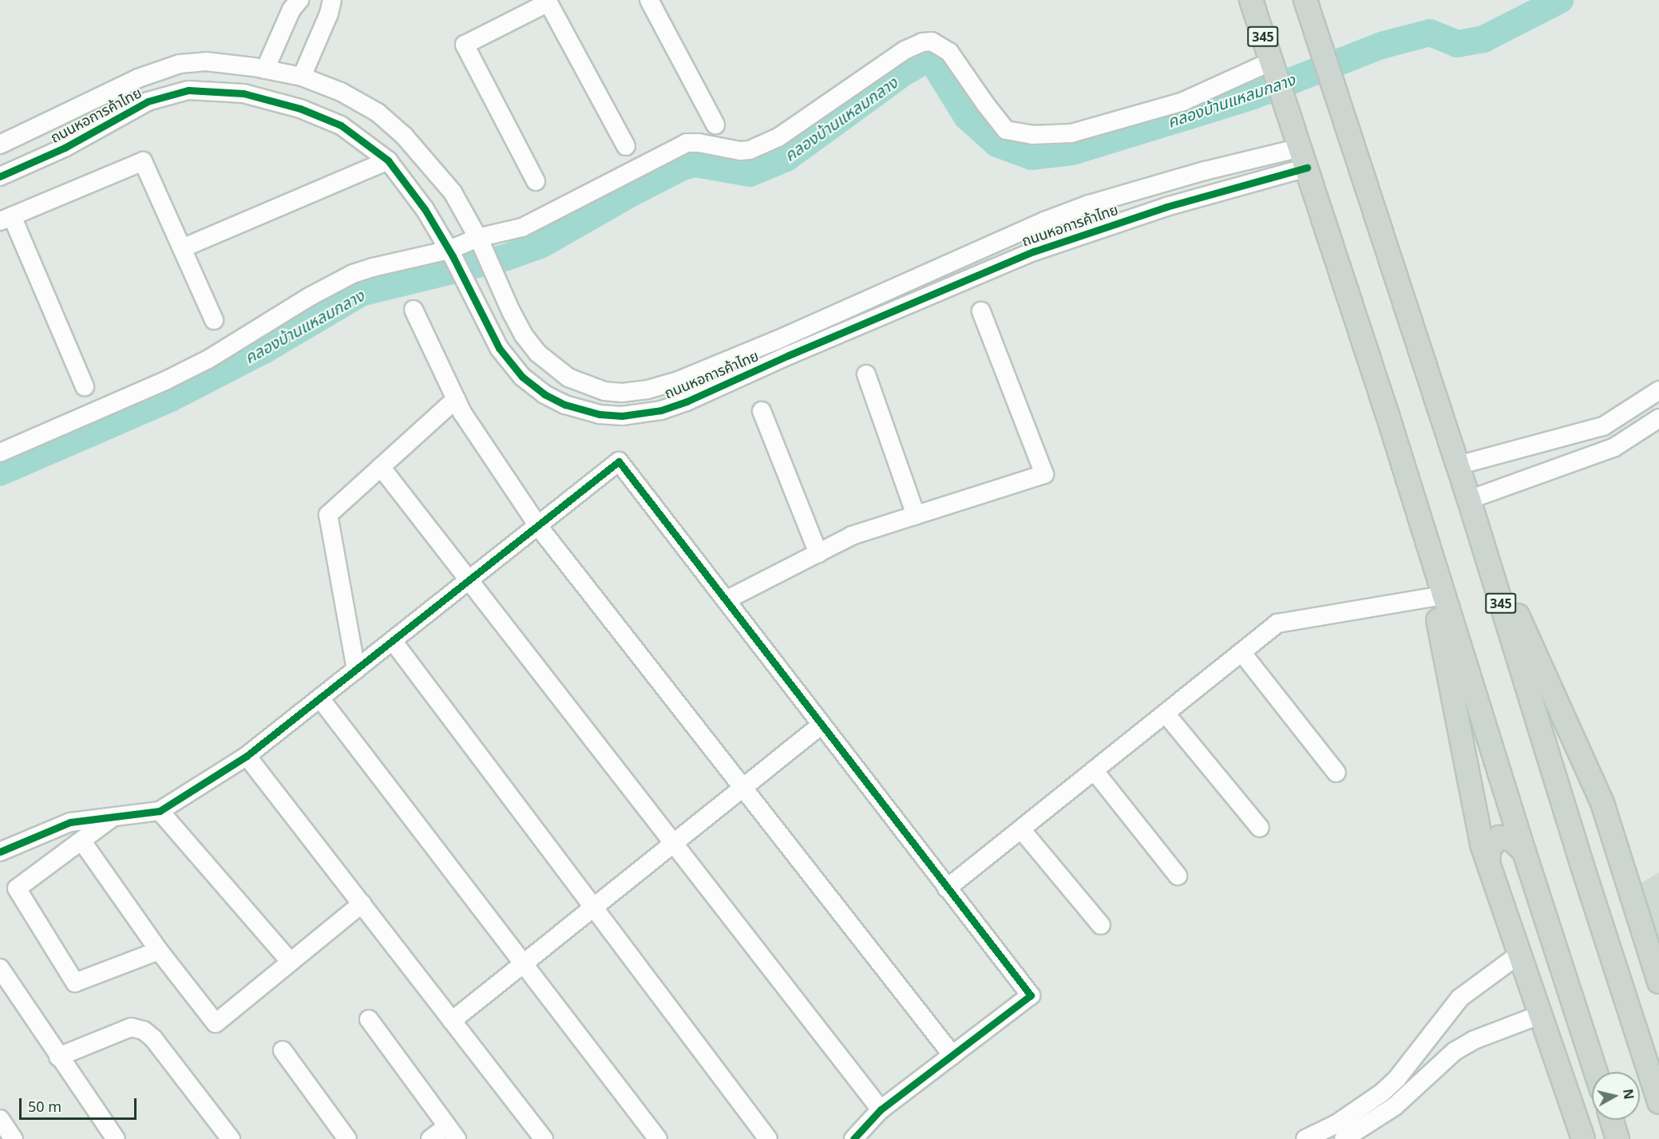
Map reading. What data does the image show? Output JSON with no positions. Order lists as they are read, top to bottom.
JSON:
{
  "streets": {
    "main road": ["345"],
    "street": ["ถนนหอการค้าไทย"]
  },
  "crossings": [
    ["345", "ถนนหอการค้าไทย"]
  ],
  "water": ["คลองบ้านแหลมกลาง"],
  "scale_bar": "50 m",
  "north": "right"
}
